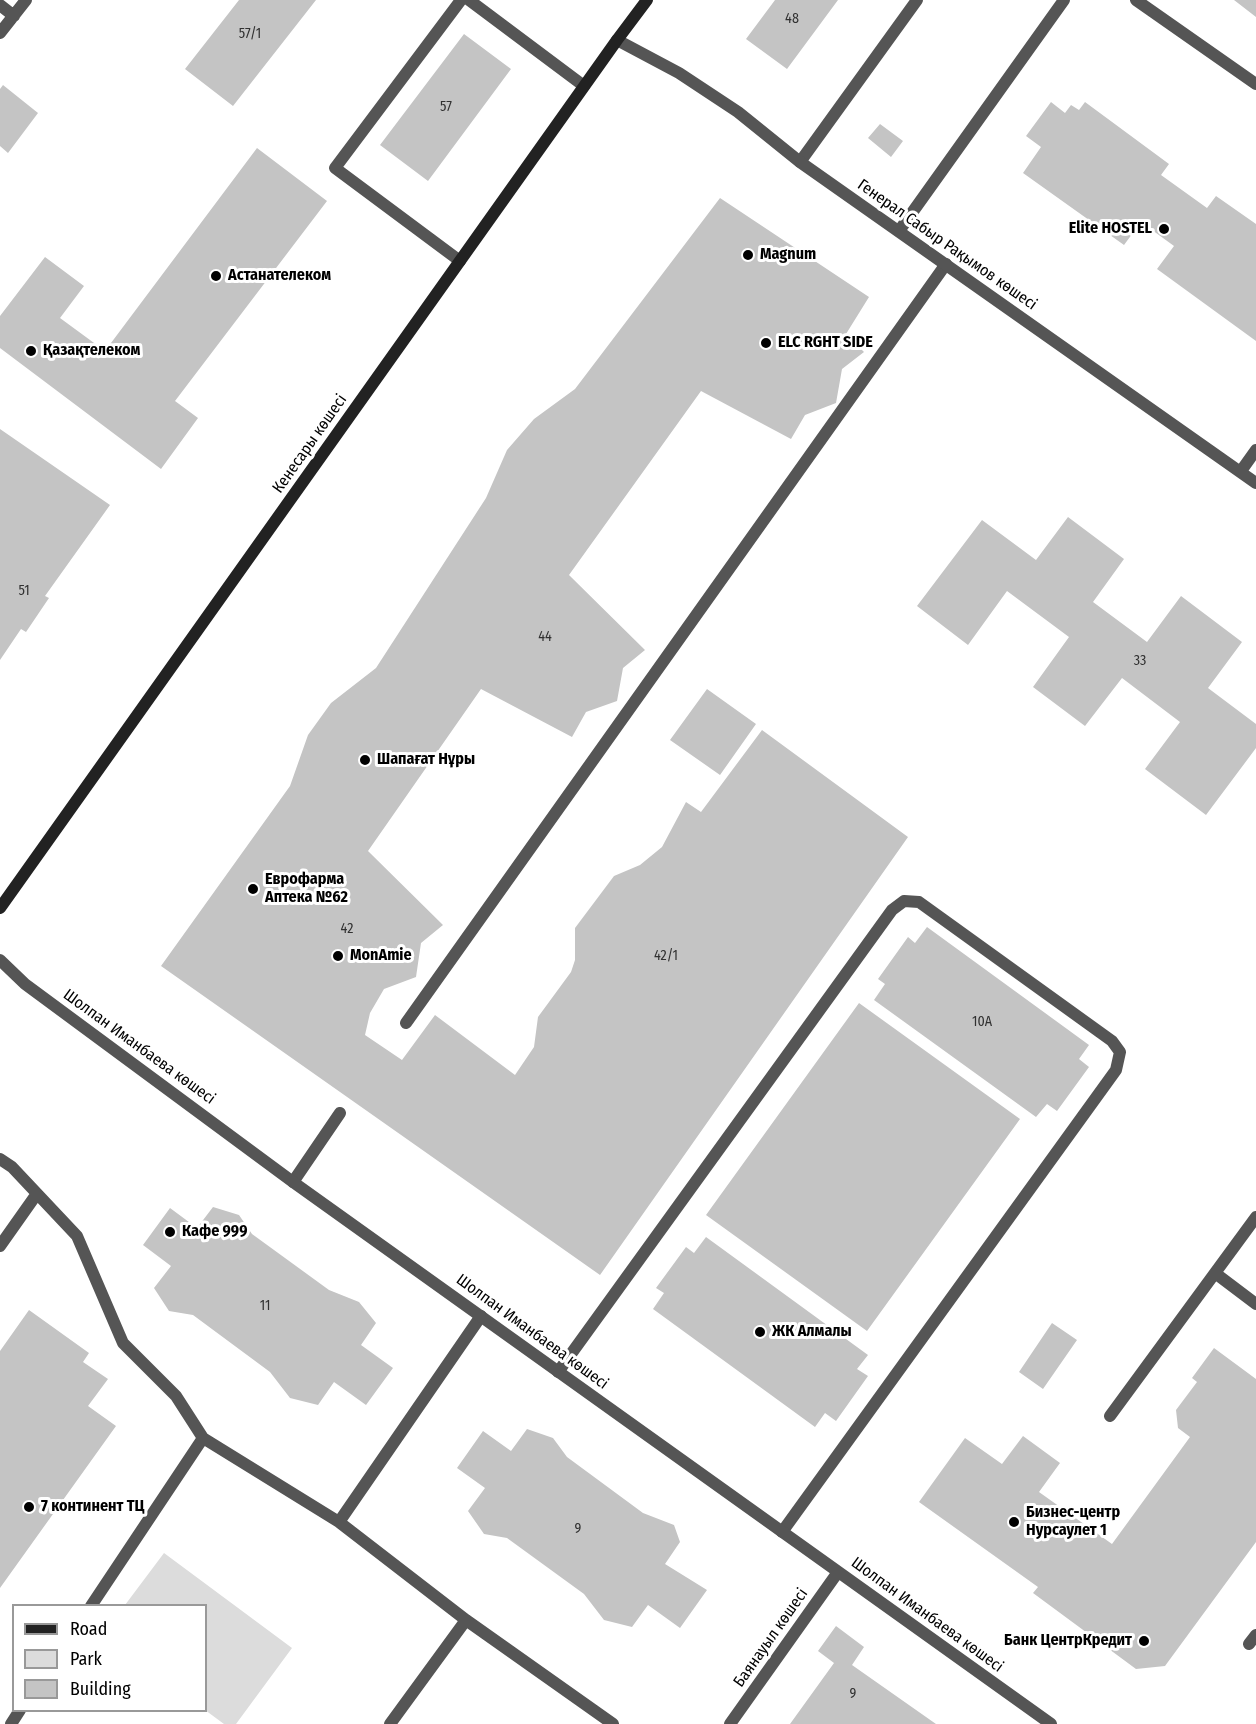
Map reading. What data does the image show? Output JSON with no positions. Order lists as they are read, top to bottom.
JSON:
{
  "streets": {
    "main road": ["Кенесары көшесі"],
    "street": ["Генерал Сабыр Рақымов көшесі", "Шолпан Иманбаева көшесі", "Баянауыл көшесі"]
  },
  "crossings": [
    ["Генерал Сабыр Рақымов көшесі", "Кенесары көшесі"],
    ["Шолпан Иманбаева көшесі", "Баянауыл көшесі"]
  ],
  "places": [
    "Elite HOSTEL",
    "Magnum",
    "Астанателеком",
    "ELC RGHT SIDE",
    "Қазақтелеком",
    "Шапағат Нұры",
    "Еврофарма Аптека №62",
    "MonAmie",
    "Кафе 999",
    "ЖК Алмалы",
    "7 континент ТЦ",
    "Бизнес-центр Нурсаулет 1",
    "Банк ЦентрКредит"
  ],
  "house_numbers": [
    "48",
    "57/1",
    "57",
    "51",
    "44",
    "33",
    "42",
    "42/1",
    "10А",
    "11",
    "9",
    "9"
  ],
  "legend": ["Road", "Park", "Building"]
}
